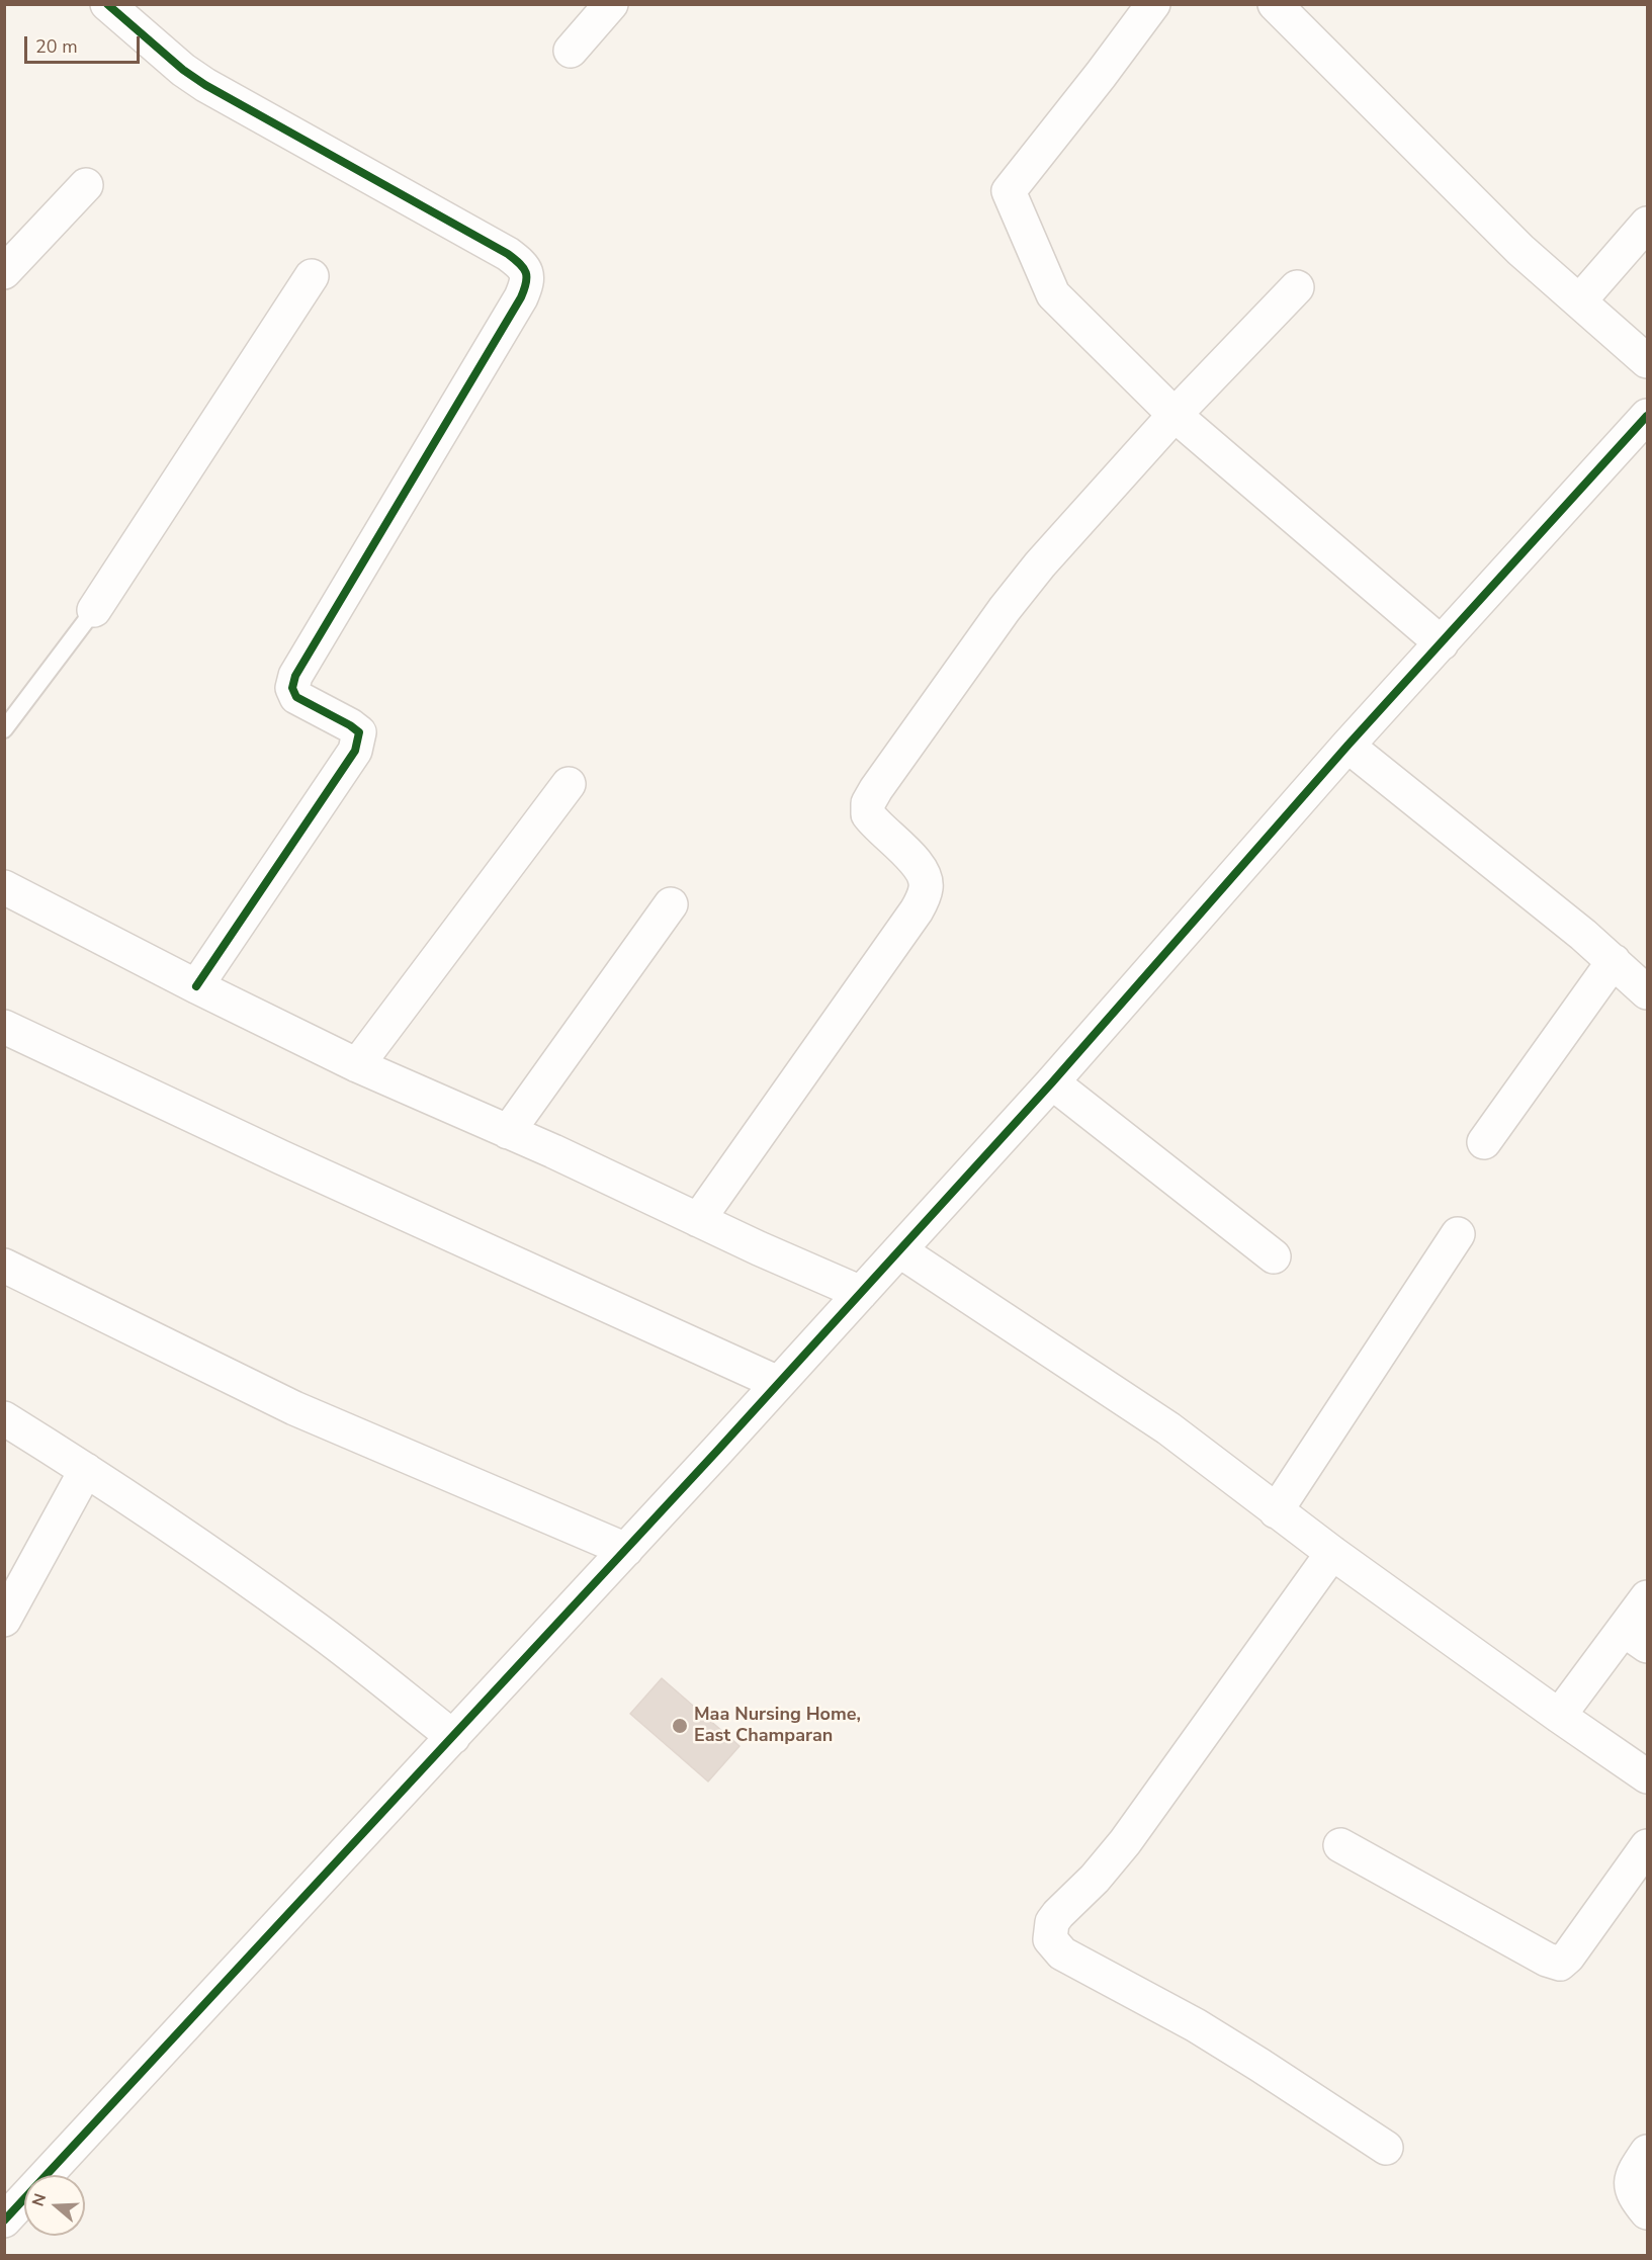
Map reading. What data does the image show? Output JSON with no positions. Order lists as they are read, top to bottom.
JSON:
{
  "places": ["Maa Nursing Home, East Champaran"],
  "scale_bar": "20 m",
  "north": "left"
}
